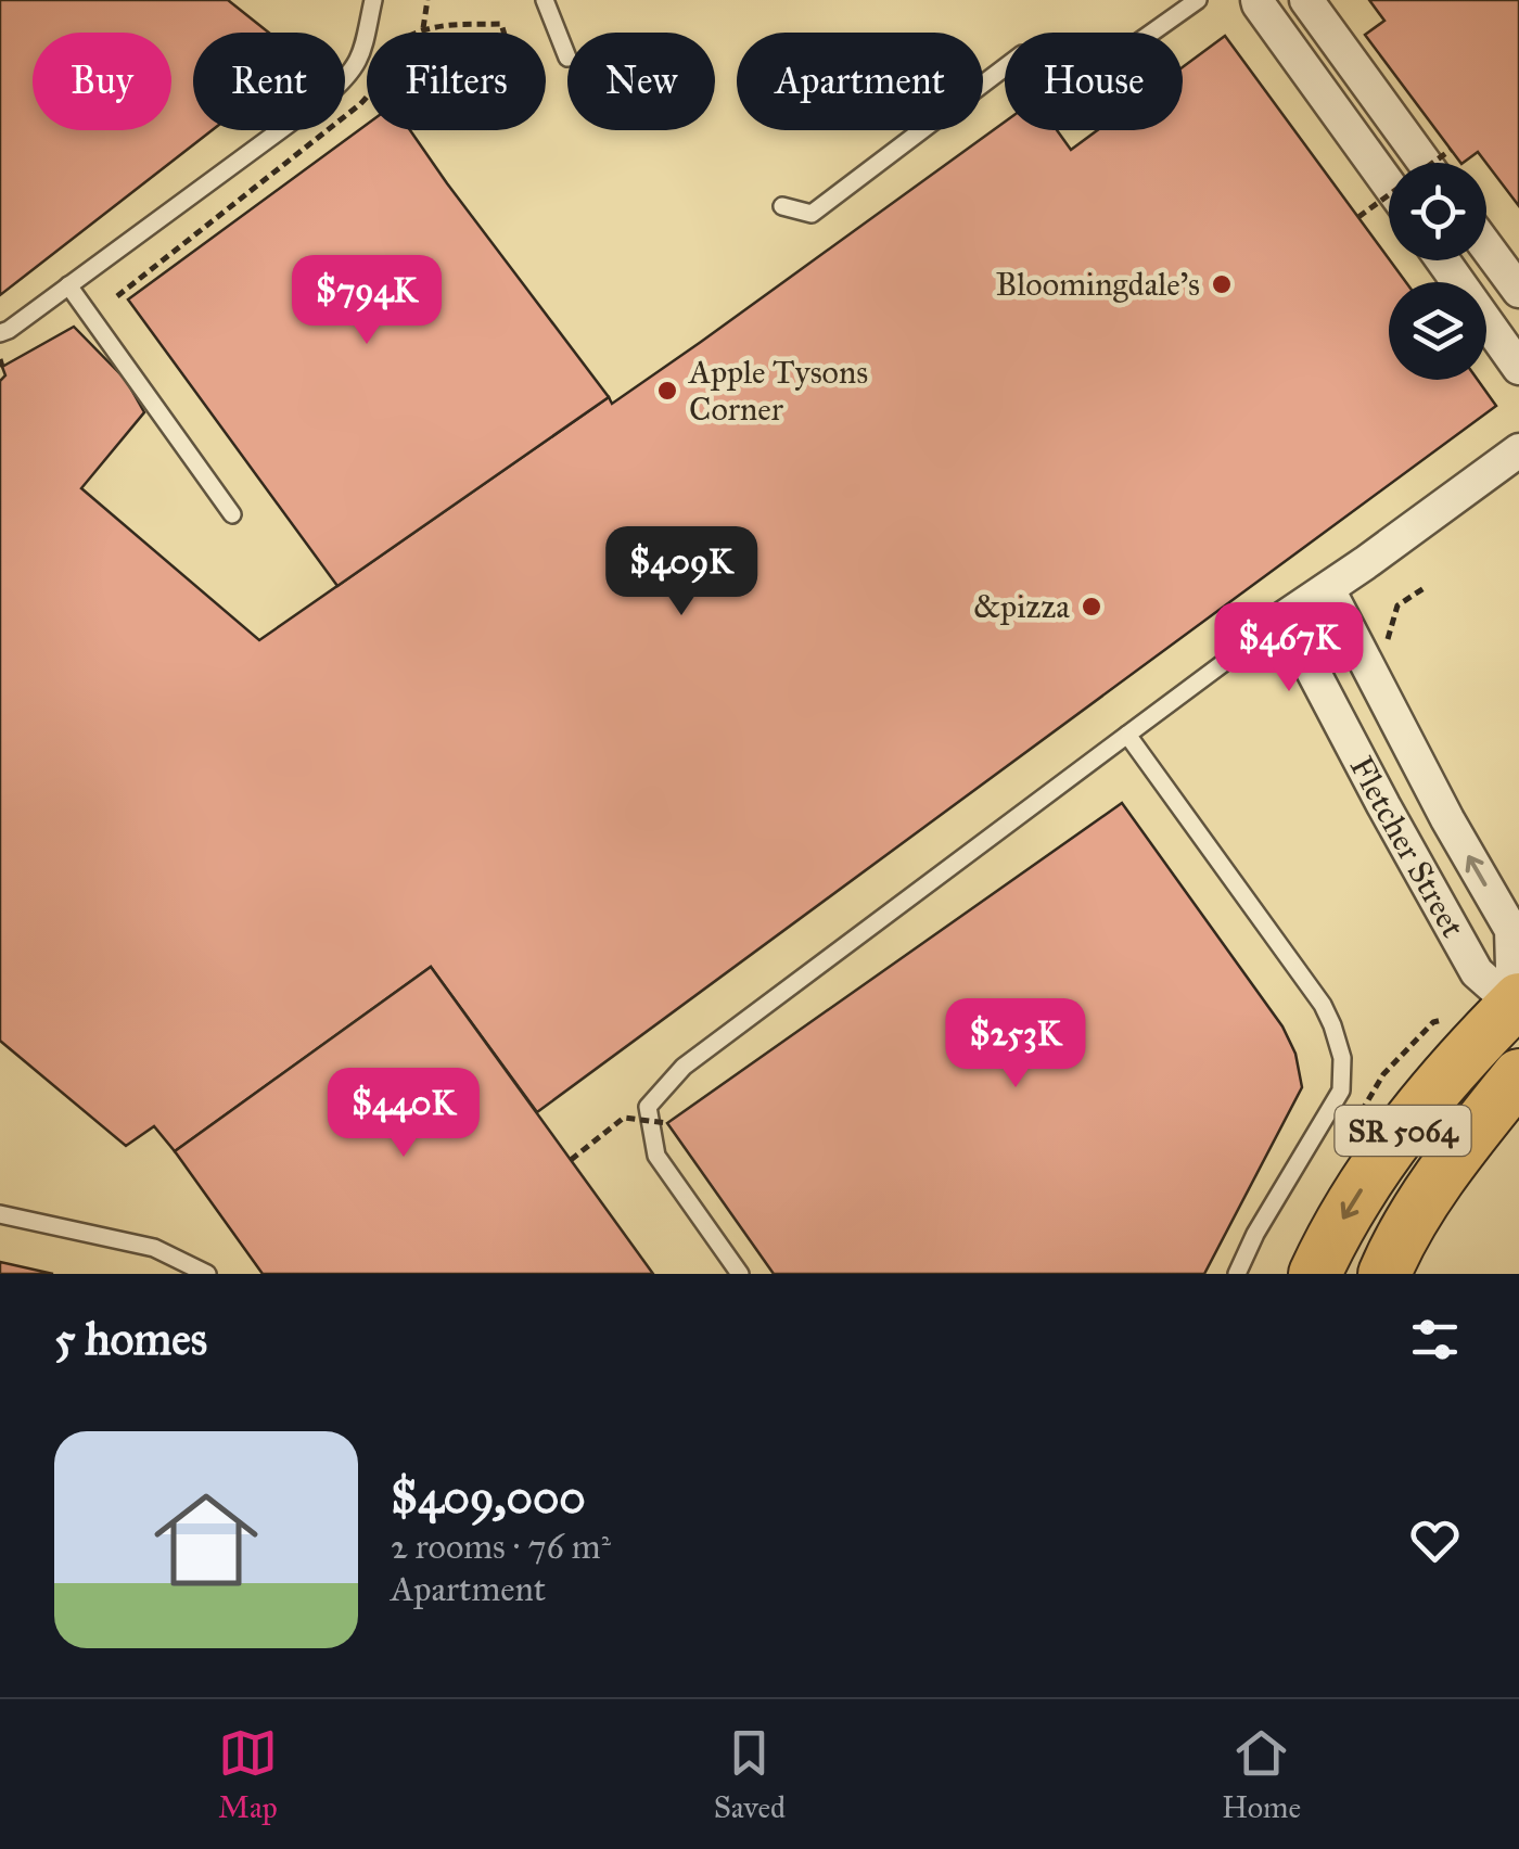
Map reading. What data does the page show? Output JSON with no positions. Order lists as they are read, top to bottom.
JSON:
{
  "streets": {
    "main road": ["SR 5064"],
    "street": ["Fletcher Street"]
  },
  "crossings": [
    ["Fletcher Street", "SR 5064"]
  ],
  "places": ["Bloomingdale's", "Apple Tysons Corner", "&pizza"],
  "page": {
    "chip": [
      "Buy",
      "Rent",
      "Filters",
      "New",
      "Apartment",
      "House"
    ],
    "price": [
      "$794K",
      "$409K",
      "$467K",
      "$253K",
      "$440K"
    ],
    "heading": "5 homes",
    "list": [
      {
        "name": "$409,000",
        "note": "2 rooms · 76 m² · Apartment"
      }
    ],
    "tabs": ["Map", "Saved", "Home"]
  }
}
